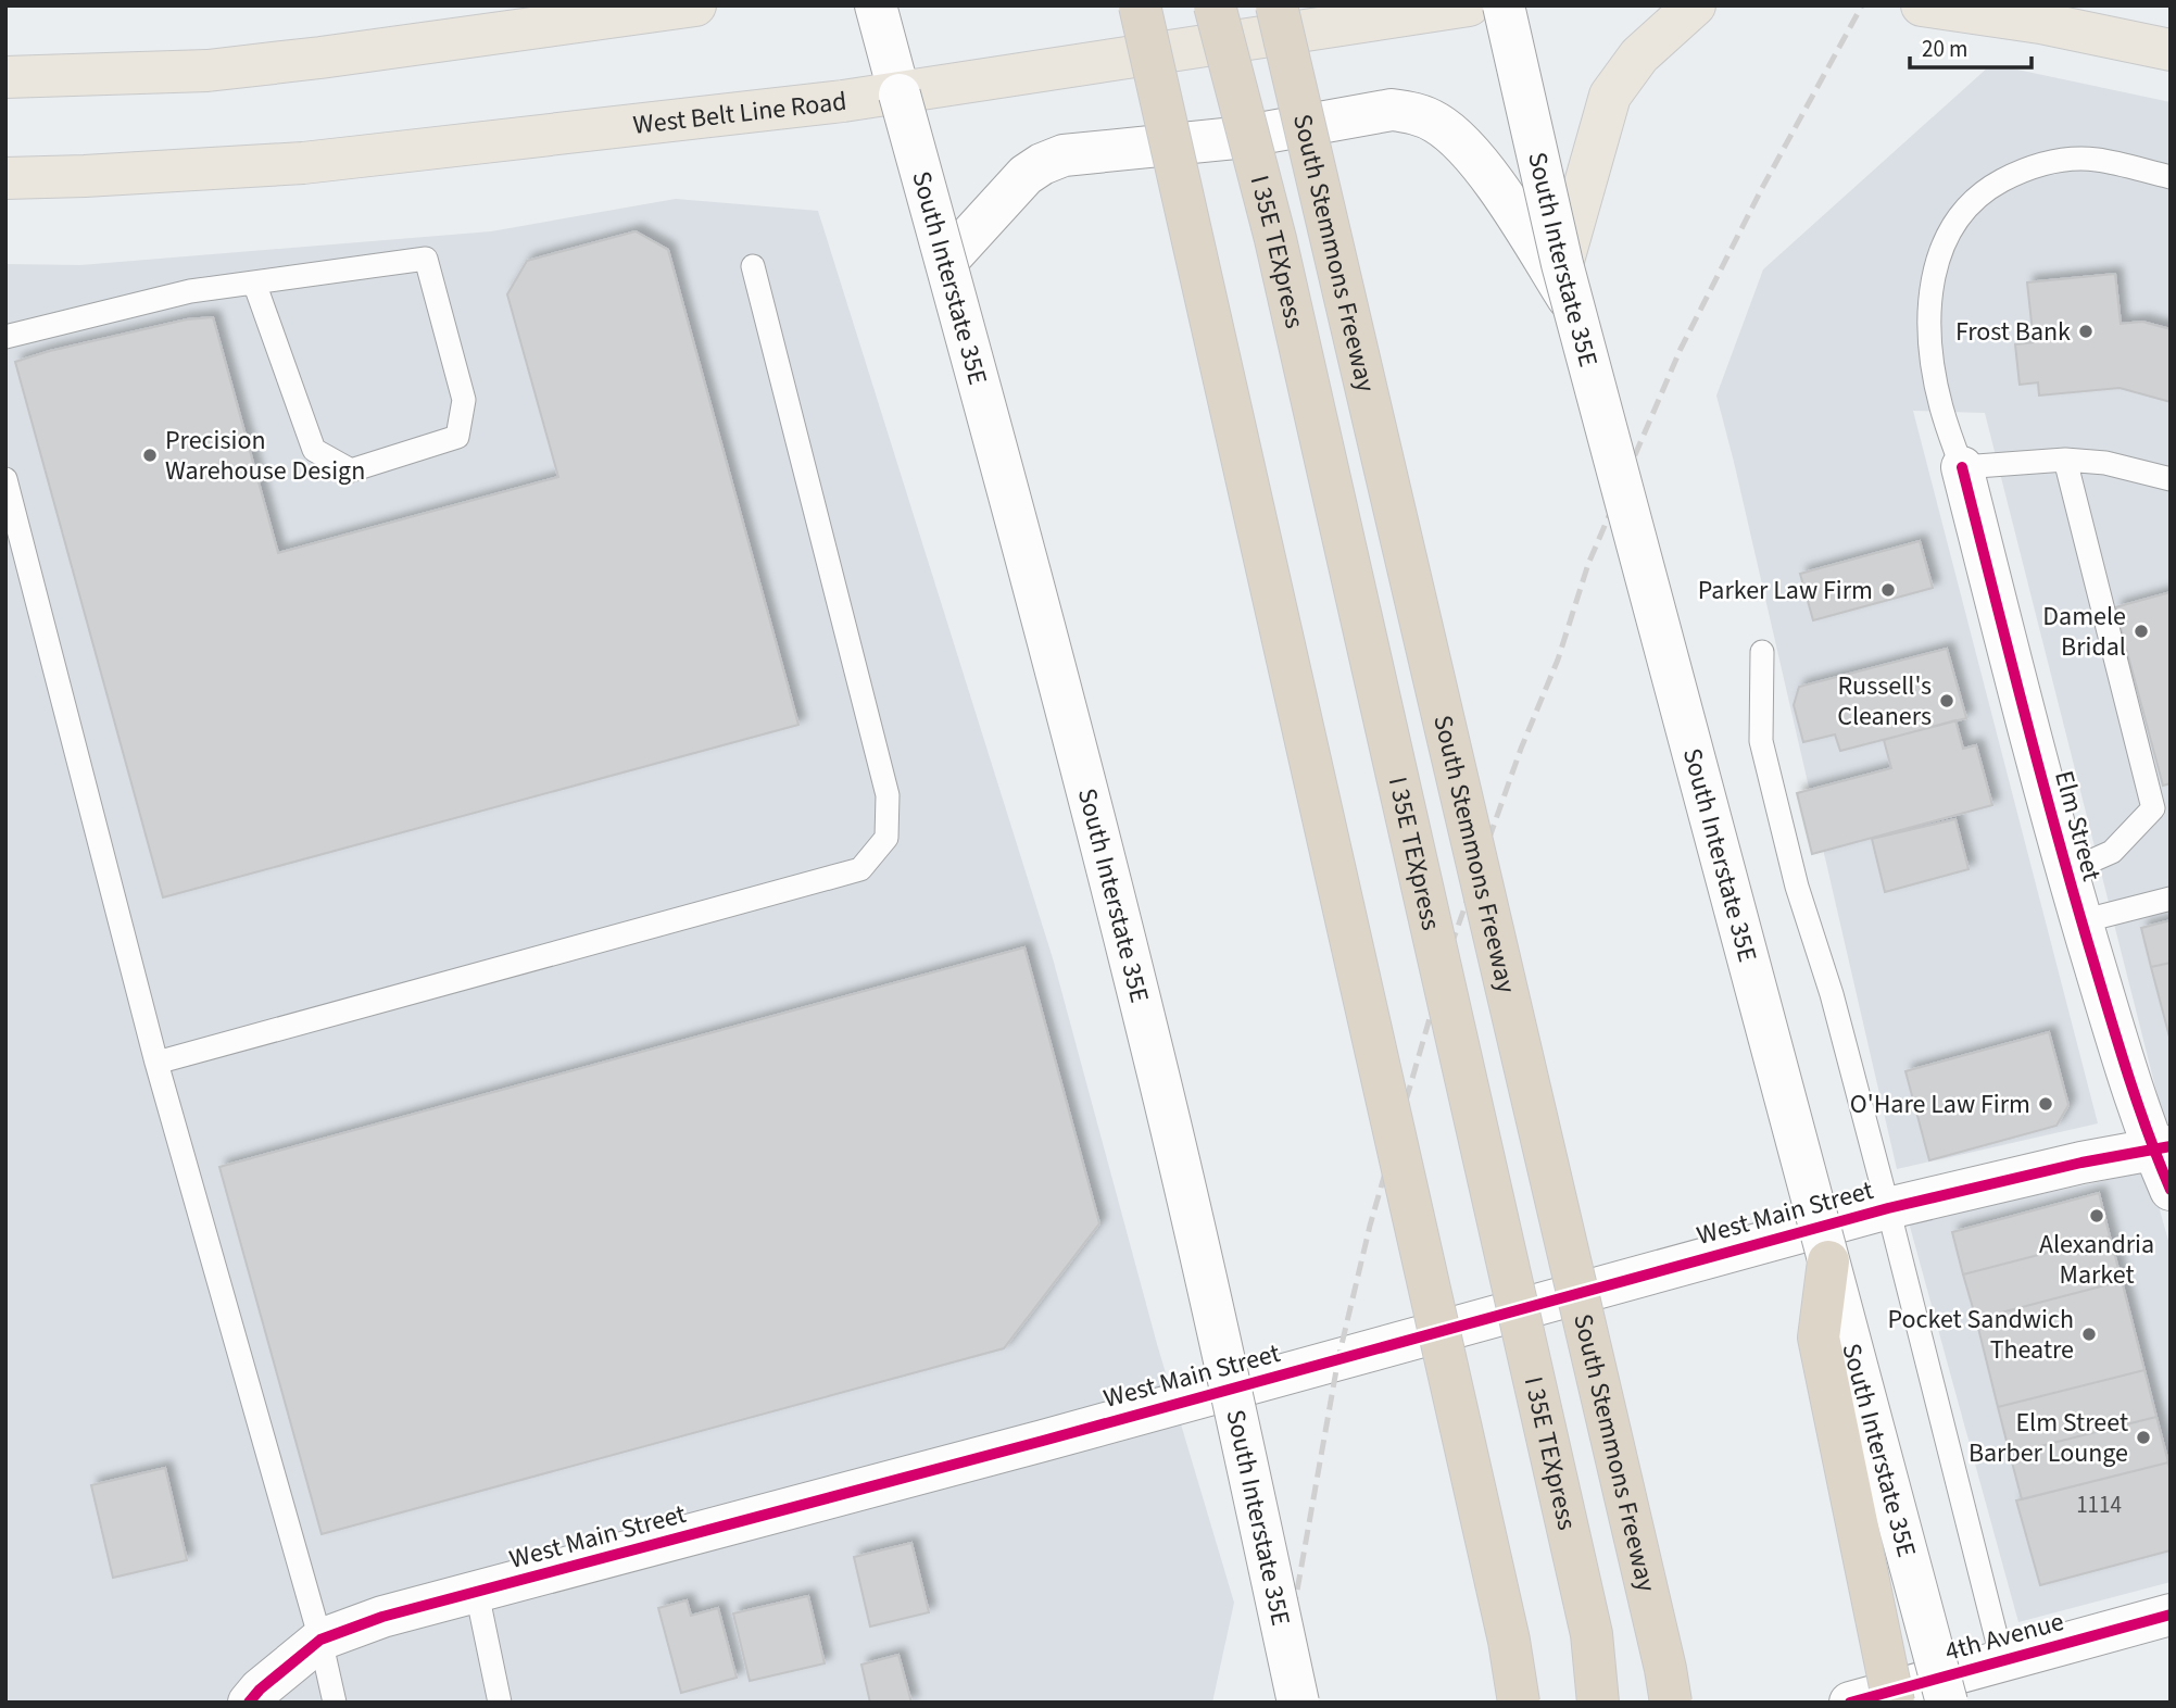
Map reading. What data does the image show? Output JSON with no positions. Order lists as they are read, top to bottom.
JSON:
{
  "streets": {
    "highway": ["I 35E TEXpress", "South Stemmons Freeway"],
    "main road": [
      "West Belt Line Road",
      "South Interstate 35E",
      "Elm Street",
      "West Main Street",
      "4th Avenue"
    ]
  },
  "crossings": [
    ["West Belt Line Road", "South Interstate 35E"],
    ["Elm Street", "West Main Street"]
  ],
  "places": [
    "Frost Bank",
    "Precision Warehouse Design",
    "Parker Law Firm",
    "Damele Bridal",
    "Russell's Cleaners",
    "O'Hare Law Firm",
    "Alexandria Market",
    "Pocket Sandwich Theatre",
    "Elm Street Barber Lounge"
  ],
  "house_numbers": ["1114"],
  "scale_bar": "20 m"
}
